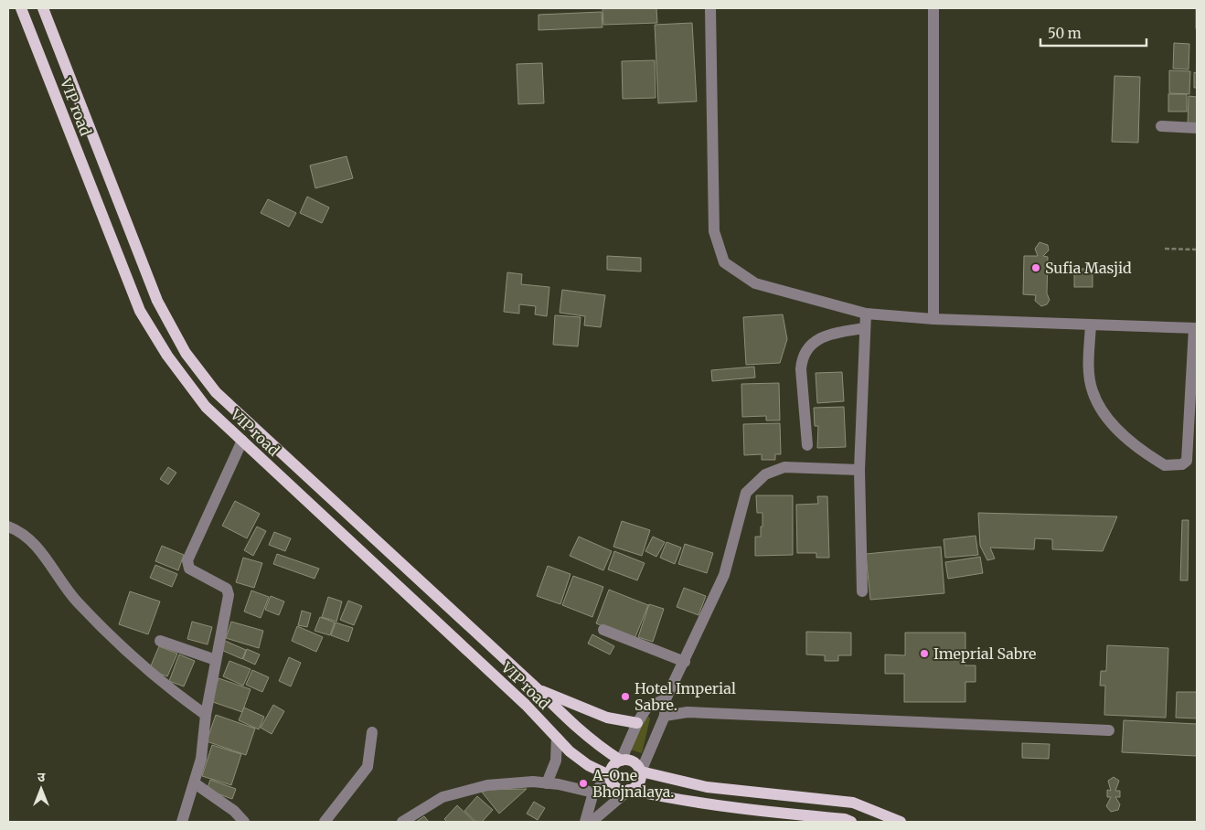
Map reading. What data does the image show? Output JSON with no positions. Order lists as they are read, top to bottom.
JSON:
{
  "streets": {
    "main road": ["VIP road"]
  },
  "places": [
    "Sufia Masjid",
    "Imeprial Sabre",
    "Hotel Imperial Sabre.",
    "A-One Bhojnalaya."
  ],
  "scale_bar": "50 m",
  "north": "top"
}
